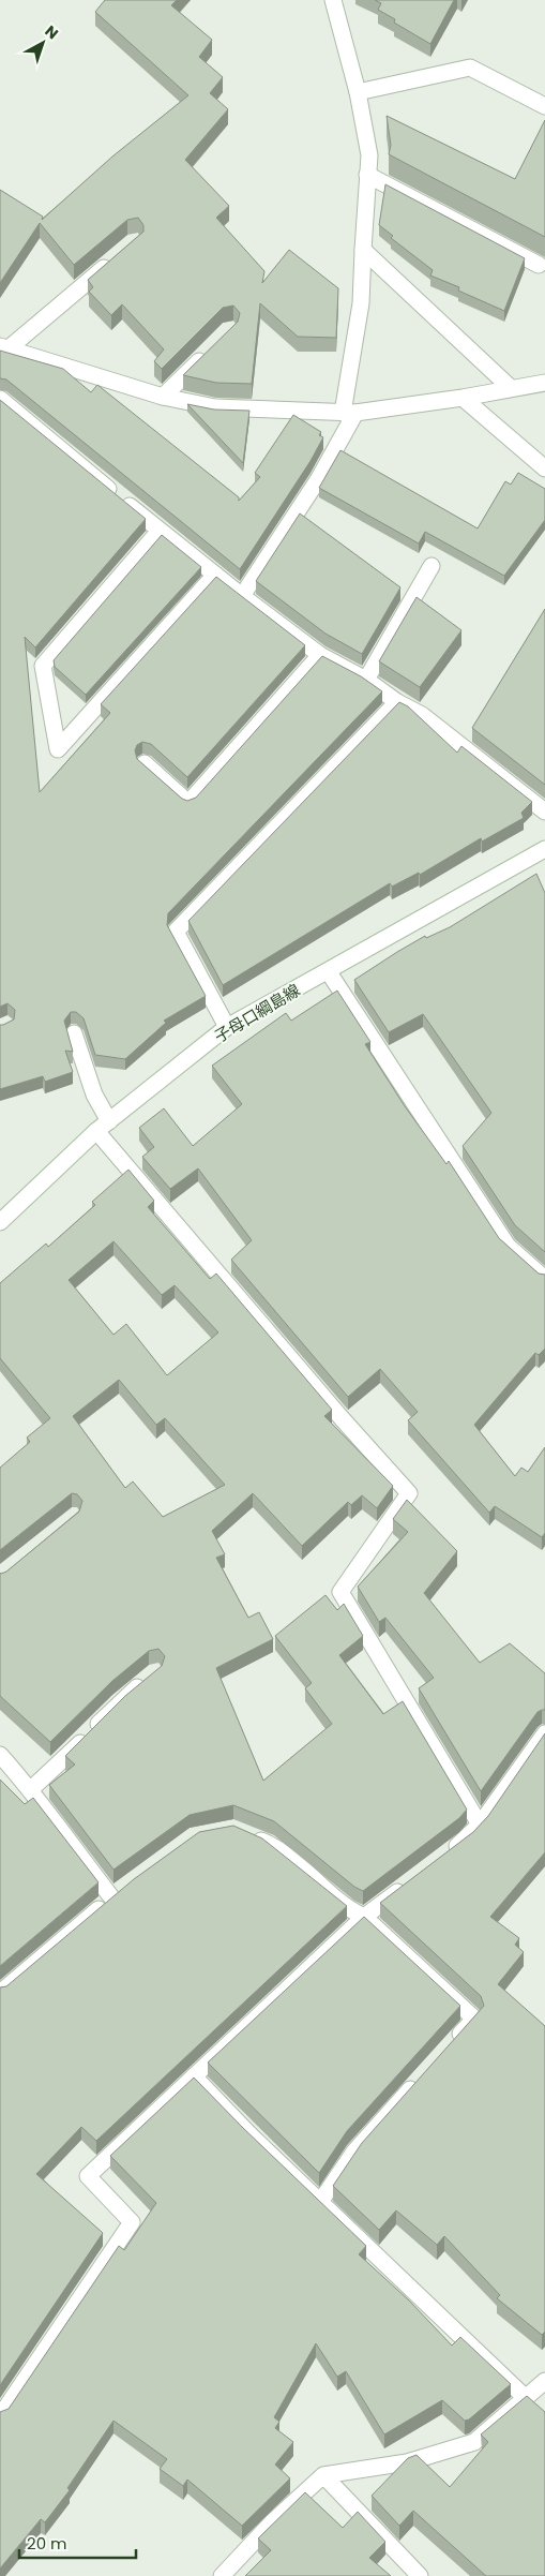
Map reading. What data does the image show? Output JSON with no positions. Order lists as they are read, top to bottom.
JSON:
{
  "streets": {
    "street": ["子母口綱島線"]
  },
  "scale_bar": "20 m",
  "north": "top right"
}
